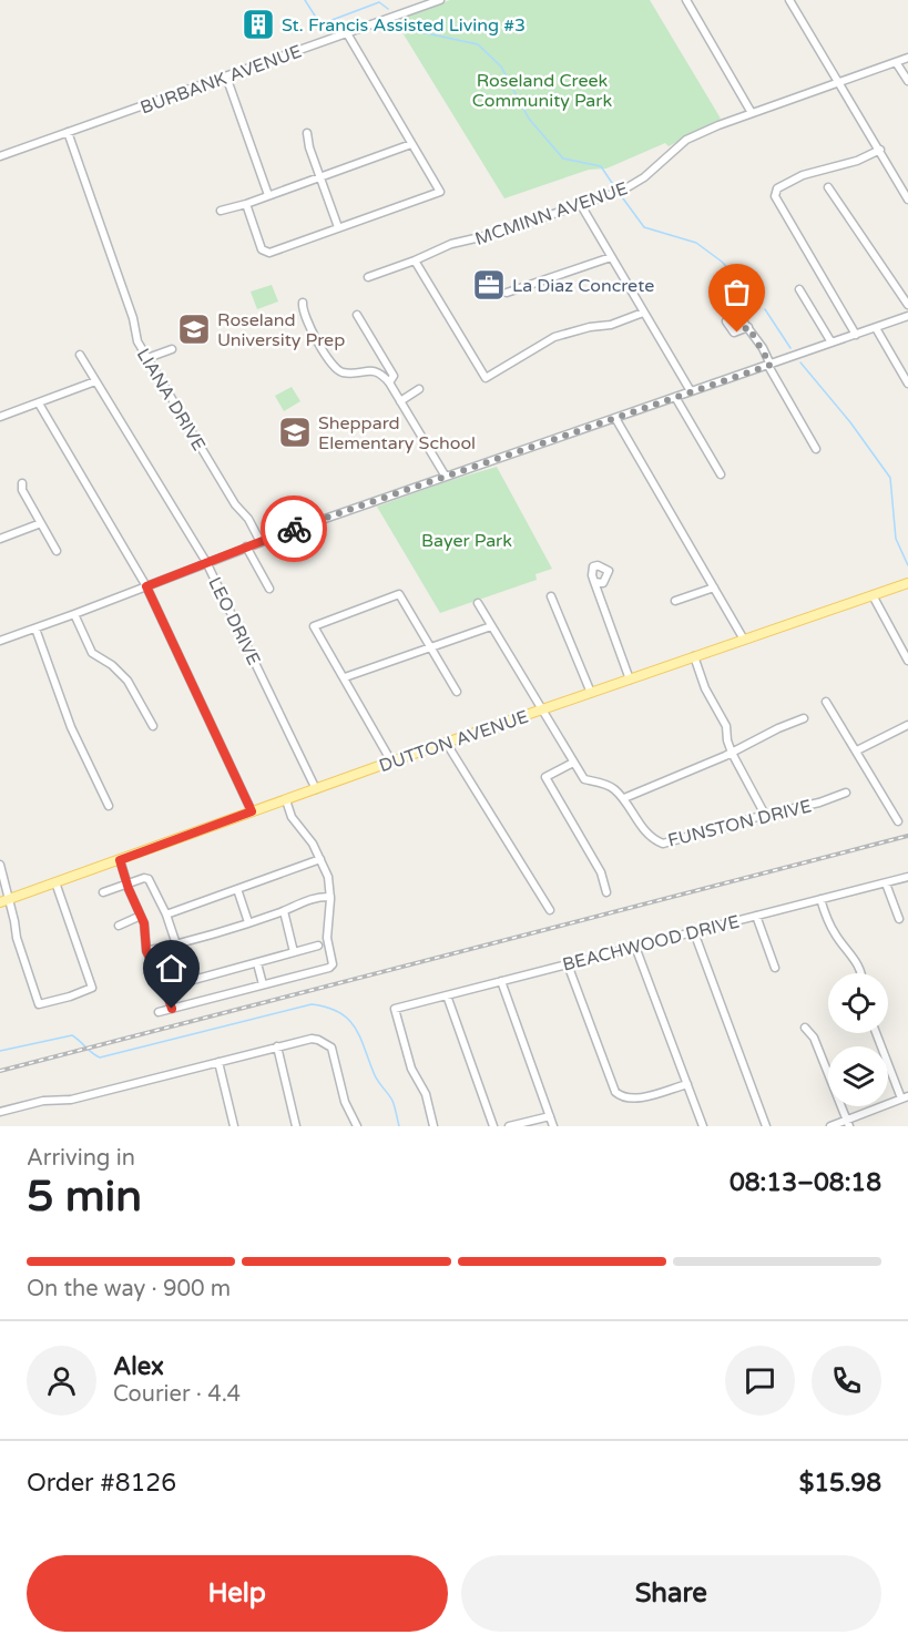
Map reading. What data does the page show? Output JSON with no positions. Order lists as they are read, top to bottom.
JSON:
{
  "streets": {
    "main road": ["DUTTON AVENUE"],
    "street": [
      "BURBANK AVENUE",
      "MCMINN AVENUE",
      "LIANA DRIVE",
      "LEO DRIVE",
      "FUNSTON DRIVE",
      "BEACHWOOD DRIVE"
    ]
  },
  "crossings": [
    ["BURBANK AVENUE", "LIANA DRIVE"],
    ["LEO DRIVE", "DUTTON AVENUE"],
    ["DUTTON AVENUE", "FUNSTON DRIVE"]
  ],
  "parks": ["Roseland Creek Community Park", "Bayer Park"],
  "places": {
    "building": ["St. Francis Assisted Living #3"],
    "office": ["La Diaz Concrete"],
    "school or university": ["Roseland University Prep", "Sheppard Elementary School"]
  },
  "page": {
    "heading": ["5 min", "Arriving in", "08:13–08:18"],
    "panel": [
      "Alex",
      "Courier · 4.4",
      "Order #8126",
      "$15.98"
    ],
    "bar": "On the way · 900 m",
    "buttons": ["Help", "Share"]
  }
}
